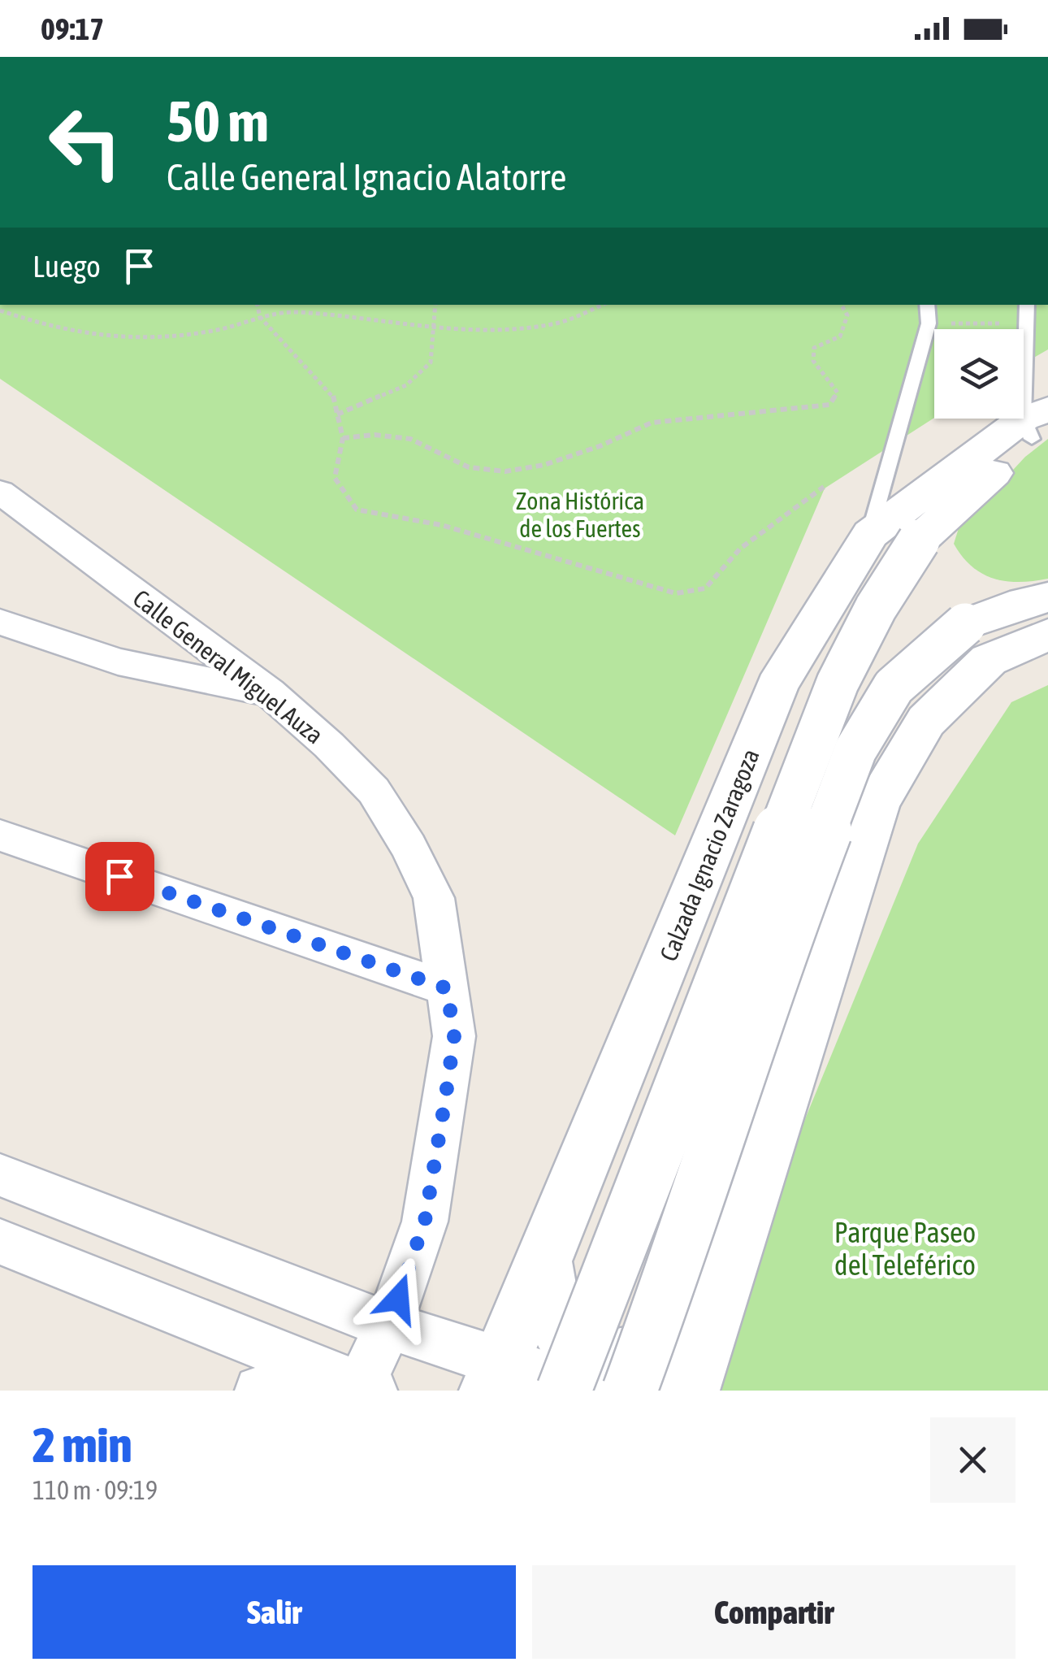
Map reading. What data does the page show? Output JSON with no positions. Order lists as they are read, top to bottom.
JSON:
{
  "streets": {
    "main road": ["Calzada Ignacio Zaragoza"],
    "street": ["Calle General Miguel Auza"]
  },
  "parks": ["Zona Histórica de los Fuertes", "Parque Paseo del Teleférico"],
  "page": {
    "status": "09:17",
    "turn": ["50 m", "Calle General Ignacio Alatorre"],
    "then": "Luego",
    "heading": ["2 min", "110 m · 09:19"],
    "buttons": ["Salir", "Compartir"]
  }
}
